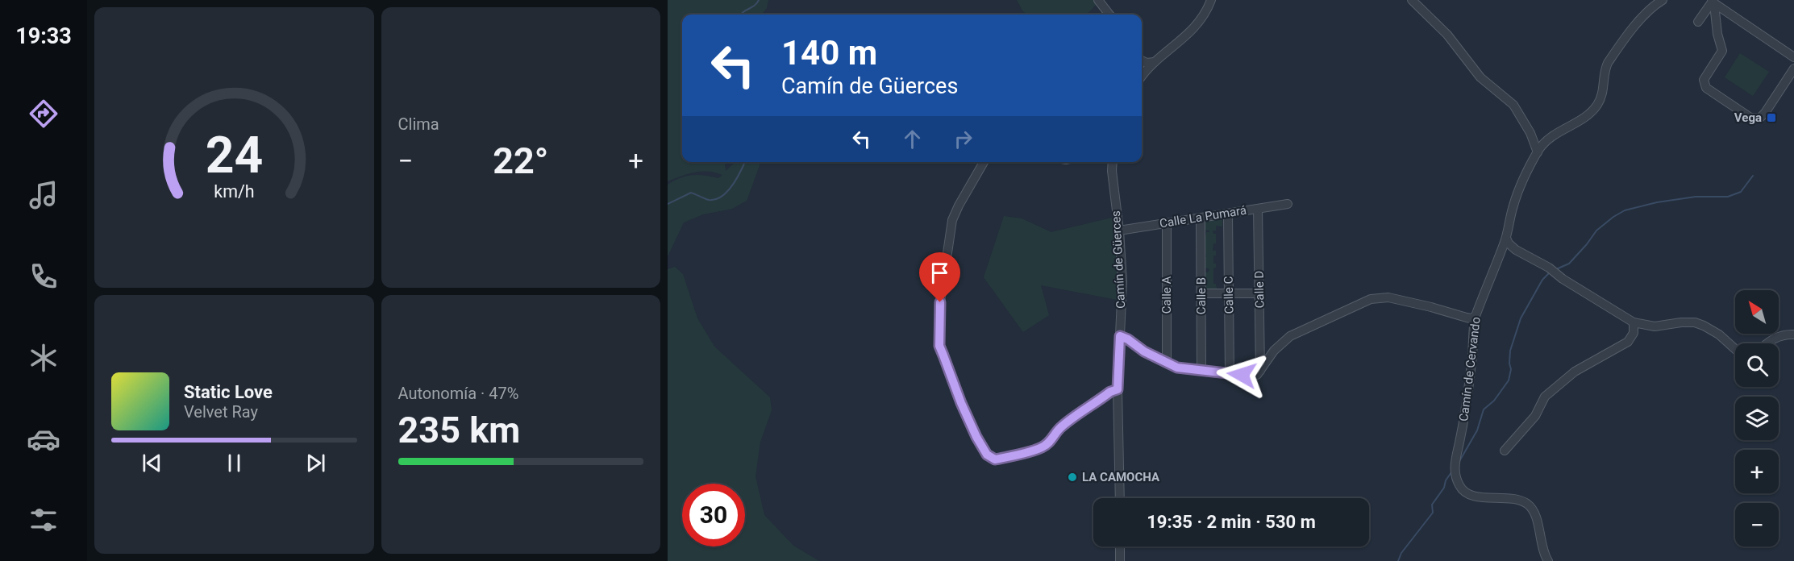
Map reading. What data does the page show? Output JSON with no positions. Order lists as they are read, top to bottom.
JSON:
{
  "streets": {
    "street": [
      "Calle La Pumará",
      "Camín de Güerces",
      "Calle D",
      "Calle A",
      "Calle C",
      "Calle B",
      "Camín de Cervando"
    ]
  },
  "crossings": [
    ["Calle La Pumará", "Camín de Güerces"],
    ["Calle La Pumará", "Calle D"]
  ],
  "places": {
    "transit": ["Vega"],
    "other": ["LA CAMOCHA"]
  },
  "north": "top left",
  "page": {
    "tabs": "19:33",
    "tile": [
      "Clima",
      ["Autonomía · 47%", "235 km"]
    ],
    "turn": ["140 m", "Camín de Güerces"],
    "heat": ["−", "22°", "+"],
    "map_buttons": ["+", "−"],
    "song": ["Static Love", "Velvet Ray"],
    "limit": "30",
    "trip": "19:35 · 2 min · 530 m",
    "gauge": ["24", "km/h"]
  }
}
